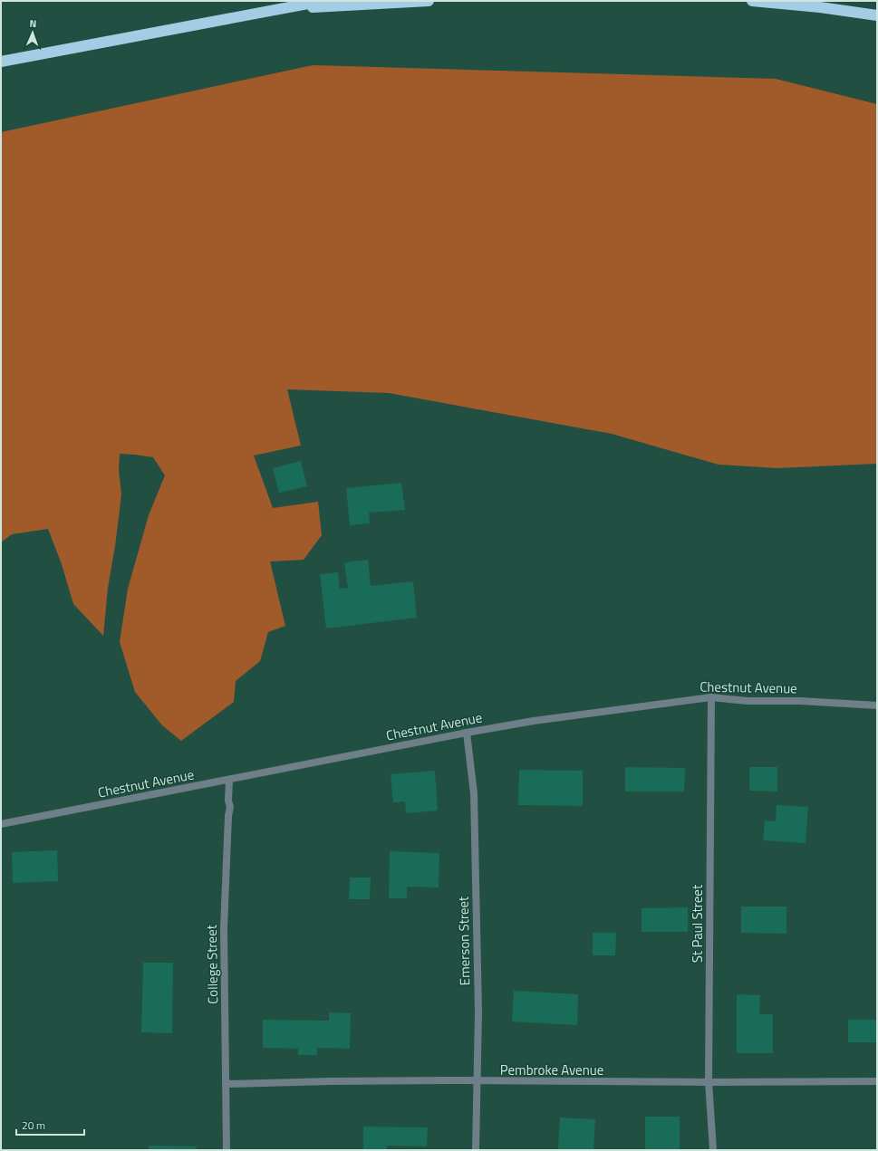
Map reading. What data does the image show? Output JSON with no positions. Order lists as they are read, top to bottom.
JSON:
{
  "streets": {
    "street": [
      "Chestnut Avenue",
      "St Paul Street",
      "Emerson Street",
      "College Street",
      "Pembroke Avenue"
    ]
  },
  "crossings": [
    ["Chestnut Avenue", "St Paul Street"],
    ["Chestnut Avenue", "Emerson Street"],
    ["Chestnut Avenue", "College Street"],
    ["St Paul Street", "Pembroke Avenue"],
    ["Emerson Street", "Pembroke Avenue"],
    ["College Street", "Pembroke Avenue"]
  ],
  "scale_bar": "20 m",
  "north": "top"
}
